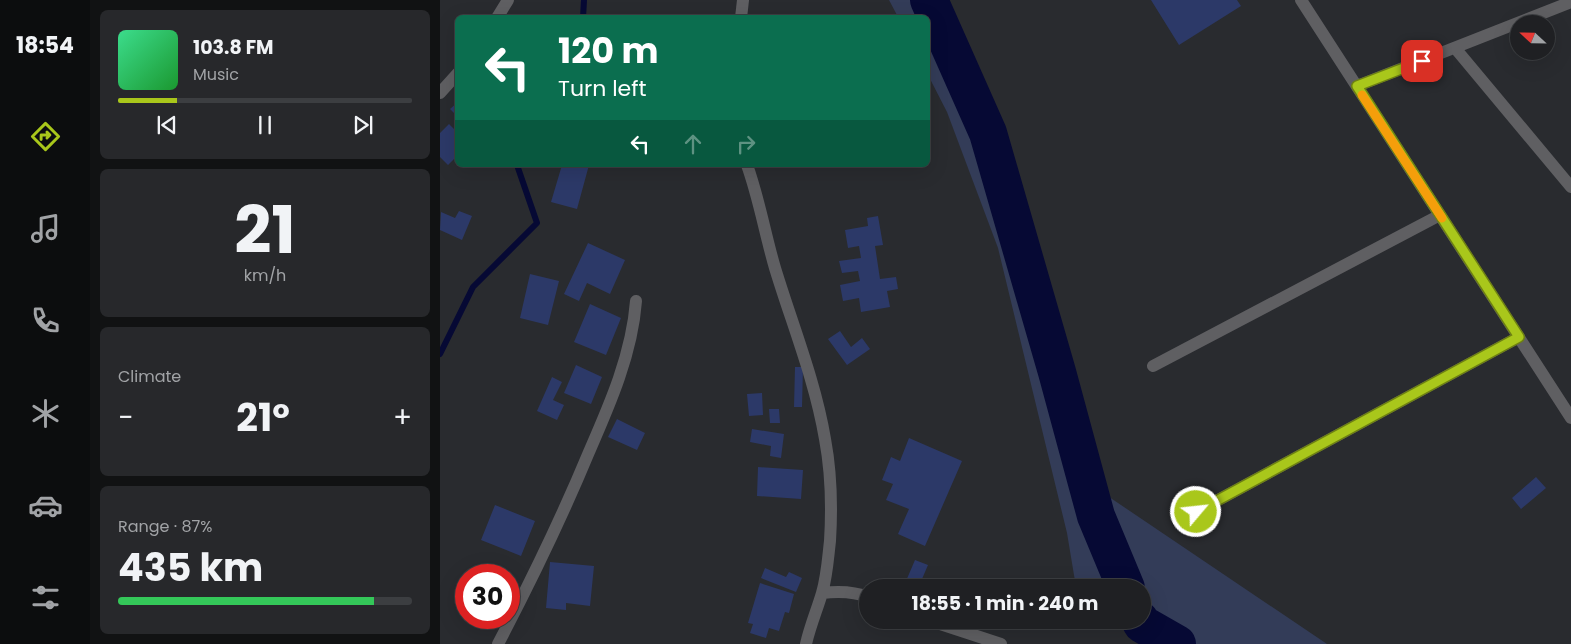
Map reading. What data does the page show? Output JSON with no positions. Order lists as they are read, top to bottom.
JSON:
{
  "north": "left",
  "page": {
    "tabs": "18:54",
    "turn": ["120 m", "Turn left"],
    "song": ["103.8 FM", "Music"],
    "tile": [
      ["21", "km/h"],
      "Climate",
      ["Range · 87%", "435 km"]
    ],
    "heat": ["−", "21°", "+"],
    "limit": "30",
    "trip": "18:55 · 1 min · 240 m"
  }
}
